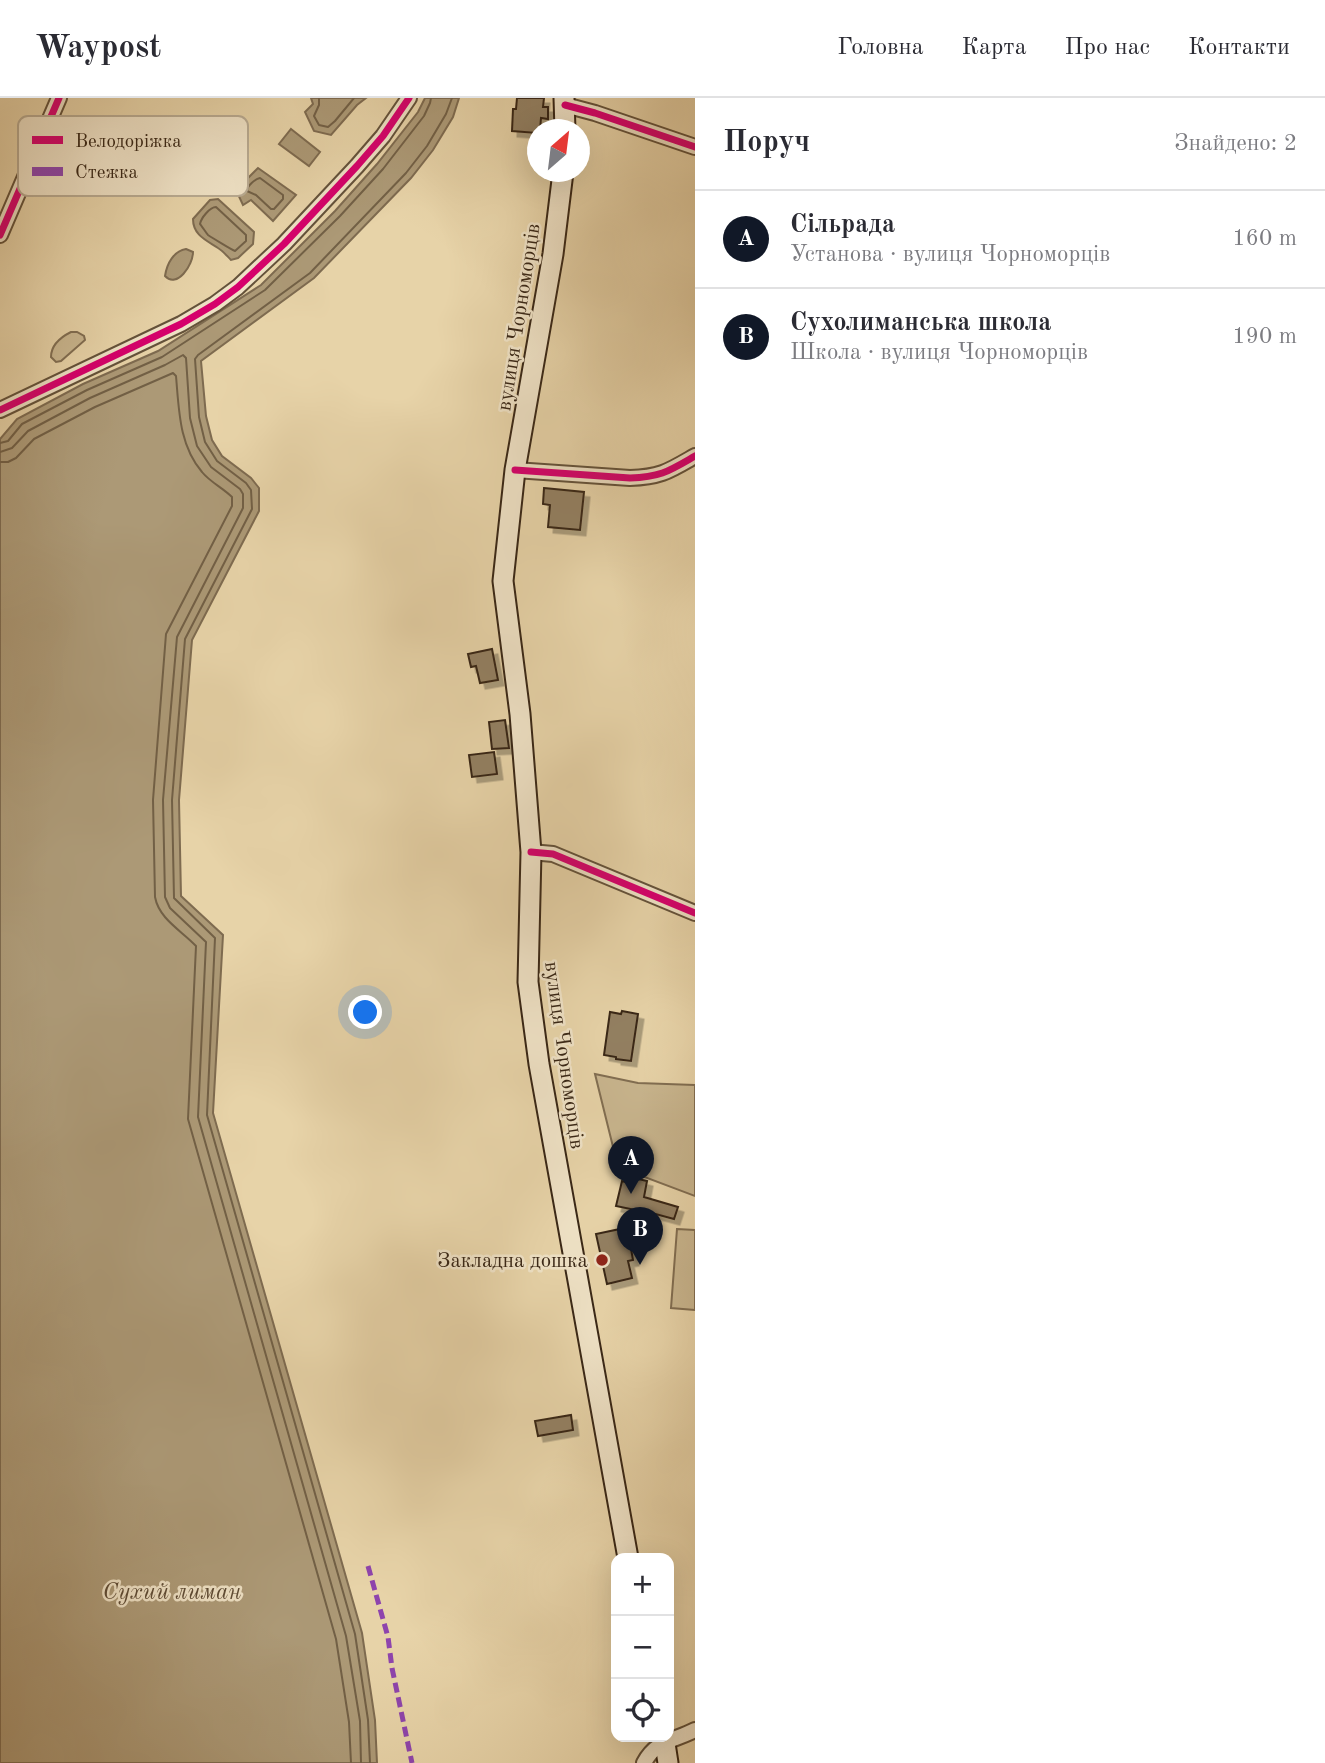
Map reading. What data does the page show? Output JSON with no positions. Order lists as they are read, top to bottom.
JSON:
{
  "streets": {
    "main road": ["вулиця Чорноморців"]
  },
  "water": ["Сухий лиман"],
  "places": ["Закладна дошка"],
  "legend": ["Велодоріжка", "Стежка"],
  "north": "top right",
  "page": {
    "header": "Waypost",
    "nav": [
      "Головна",
      "Карта",
      "Про нас",
      "Контакти"
    ],
    "heading": ["Поруч", "Знайдено: 2"],
    "list": [
      {
        "mark": "A",
        "name": "Сільрада",
        "note": "Установа · вулиця Чорноморців",
        "value": "160 m"
      },
      {
        "mark": "B",
        "name": "Сухолиманська школа",
        "note": "Школа · вулиця Чорноморців",
        "value": "190 m"
      }
    ],
    "pins": ["A", "B"],
    "map_buttons": ["+", "−"]
  }
}
